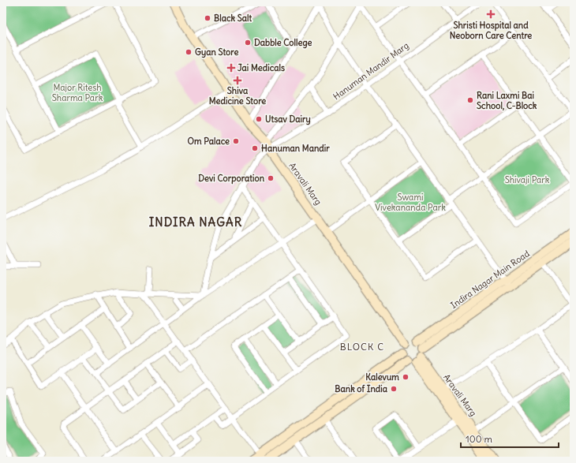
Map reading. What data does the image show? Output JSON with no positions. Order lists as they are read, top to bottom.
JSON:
{
  "streets": {
    "street": ["Hanuman Mandir Marg", "Aravali Marg", "Indira Nagar Main Road"]
  },
  "crossings": [
    ["Hanuman Mandir Marg", "Aravali Marg"],
    ["Aravali Marg", "Indira Nagar Main Road"]
  ],
  "districts": ["INDIRA NAGAR", "BLOCK C"],
  "parks": ["Major Ritesh Sharma Park", "Shivaji Park", "Swami Vivekananda Park"],
  "places": {
    "health": ["Shristi Hospital and Neoborn Care Centre", "Jai Medicals", "Shiva Medicine Store"],
    "other": [
      "Black Salt",
      "Dabble College",
      "Gyan Store",
      "Rani Laxmi Bai School, C-Block",
      "Utsav Dairy",
      "Om Palace",
      "Hanuman Mandir",
      "Devi Corporation",
      "Kalevum",
      "Bank of India"
    ]
  },
  "scale_bar": "100 m"
}
